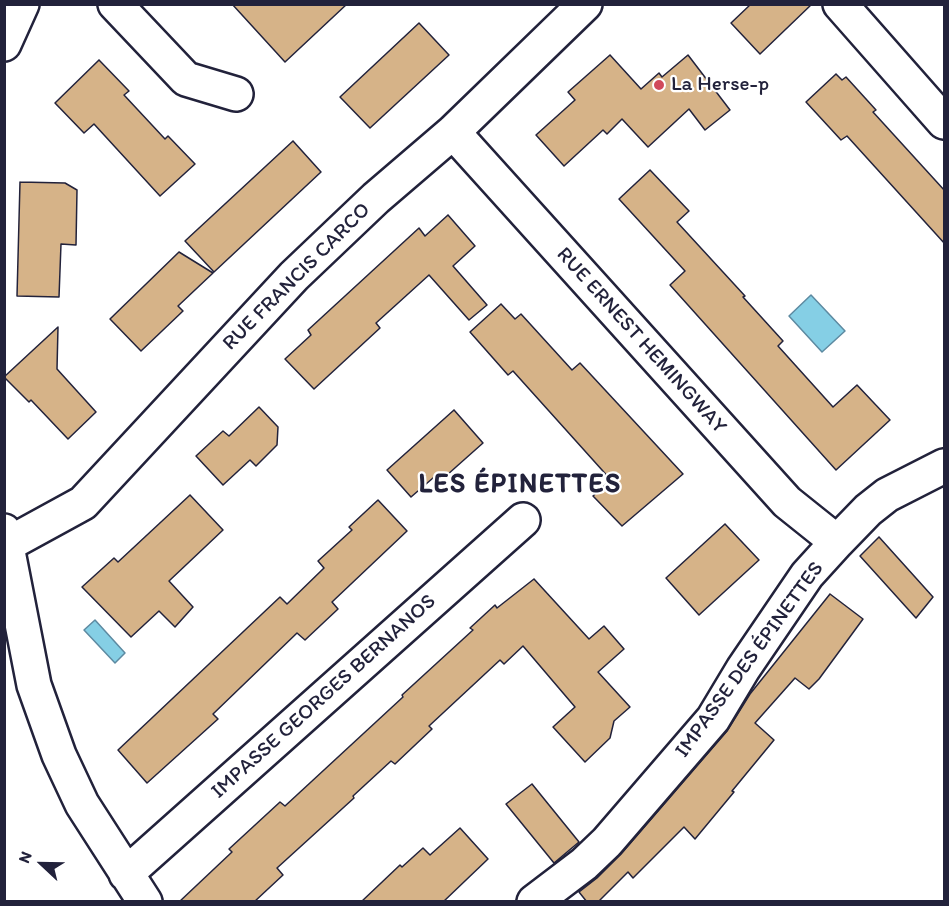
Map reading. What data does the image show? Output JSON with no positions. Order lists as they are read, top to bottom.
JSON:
{
  "streets": {
    "street": [
      "RUE FRANCIS CARCO",
      "RUE ERNEST HEMINGWAY",
      "IMPASSE DES ÉPINETTES",
      "IMPASSE GEORGES BERNANOS"
    ]
  },
  "crossings": [
    ["RUE FRANCIS CARCO", "RUE ERNEST HEMINGWAY"],
    ["RUE ERNEST HEMINGWAY", "IMPASSE DES ÉPINETTES"]
  ],
  "districts": ["LES ÉPINETTES"],
  "places": ["La Herse-p"],
  "north": "left"
}
